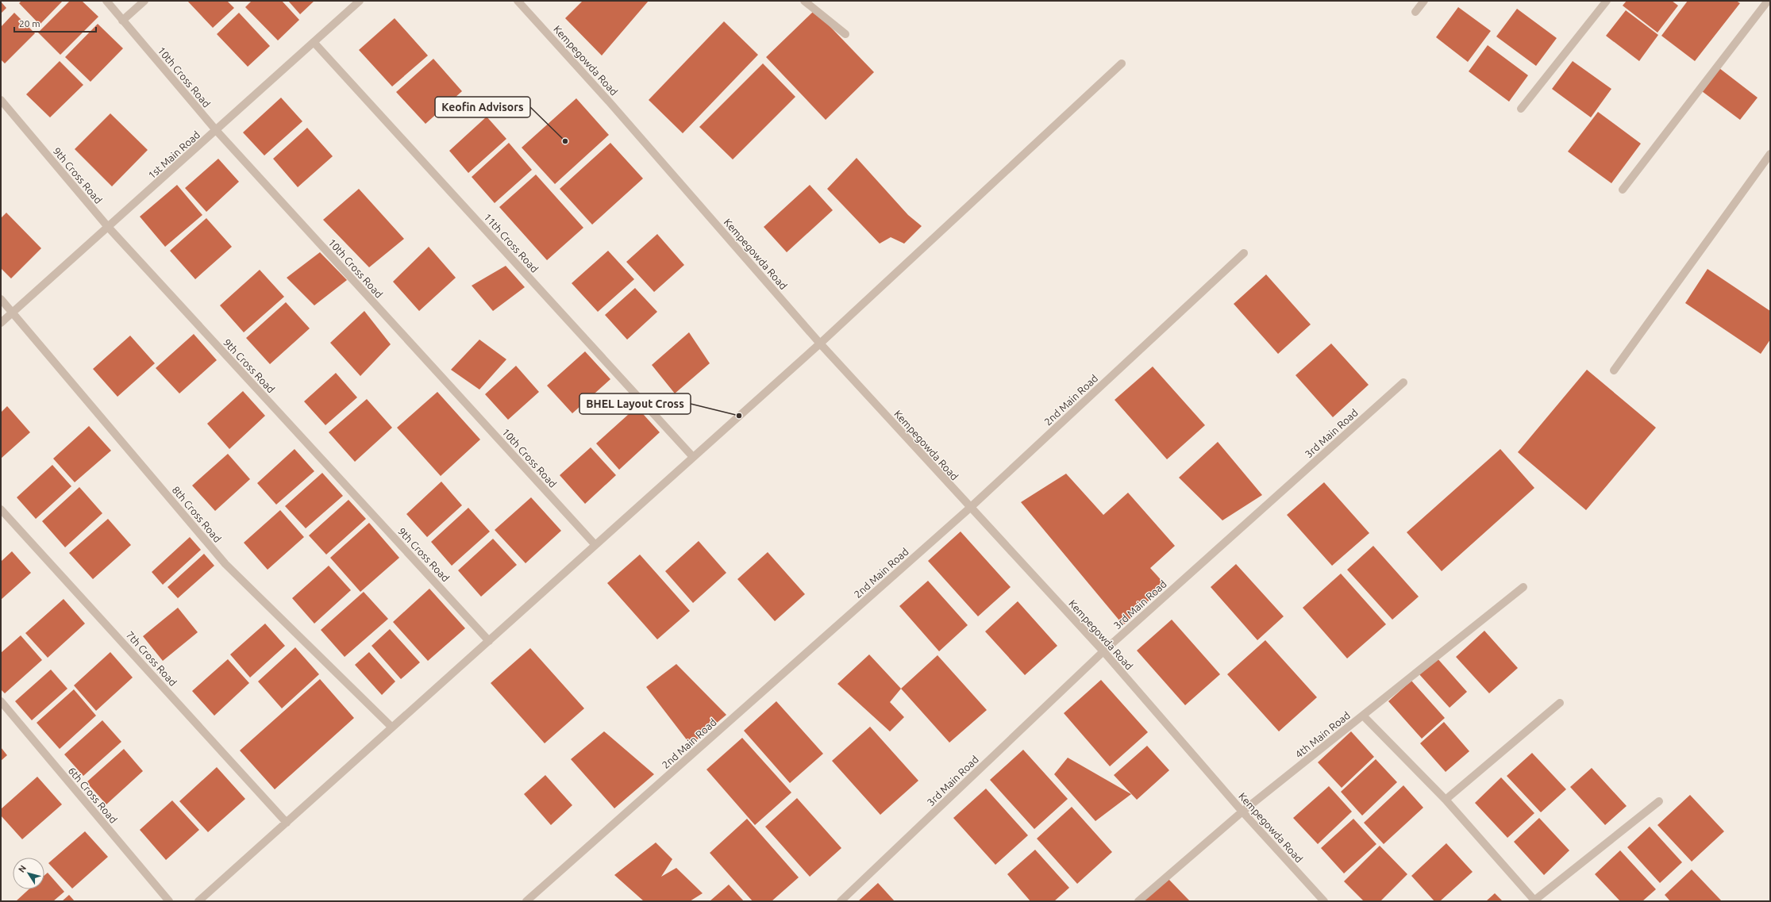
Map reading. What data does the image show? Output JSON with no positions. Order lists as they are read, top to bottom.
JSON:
{
  "streets": {
    "street": [
      "Kempegowda Road",
      "10th Cross Road",
      "1st Main Road",
      "9th Cross Road",
      "11th Cross Road",
      "2nd Main Road",
      "3rd Main Road",
      "8th Cross Road",
      "7th Cross Road",
      "4th Main Road",
      "6th Cross Road"
    ]
  },
  "crossings": [
    ["Kempegowda Road", "2nd Main Road"],
    ["Kempegowda Road", "3rd Main Road"],
    ["Kempegowda Road", "4th Main Road"],
    ["10th Cross Road", "1st Main Road"],
    ["1st Main Road", "9th Cross Road"],
    ["1st Main Road", "11th Cross Road"],
    ["1st Main Road", "8th Cross Road"]
  ],
  "places": ["Keofin Advisors", "BHEL Layout Cross"],
  "scale_bar": "20 m",
  "north": "top left"
}
